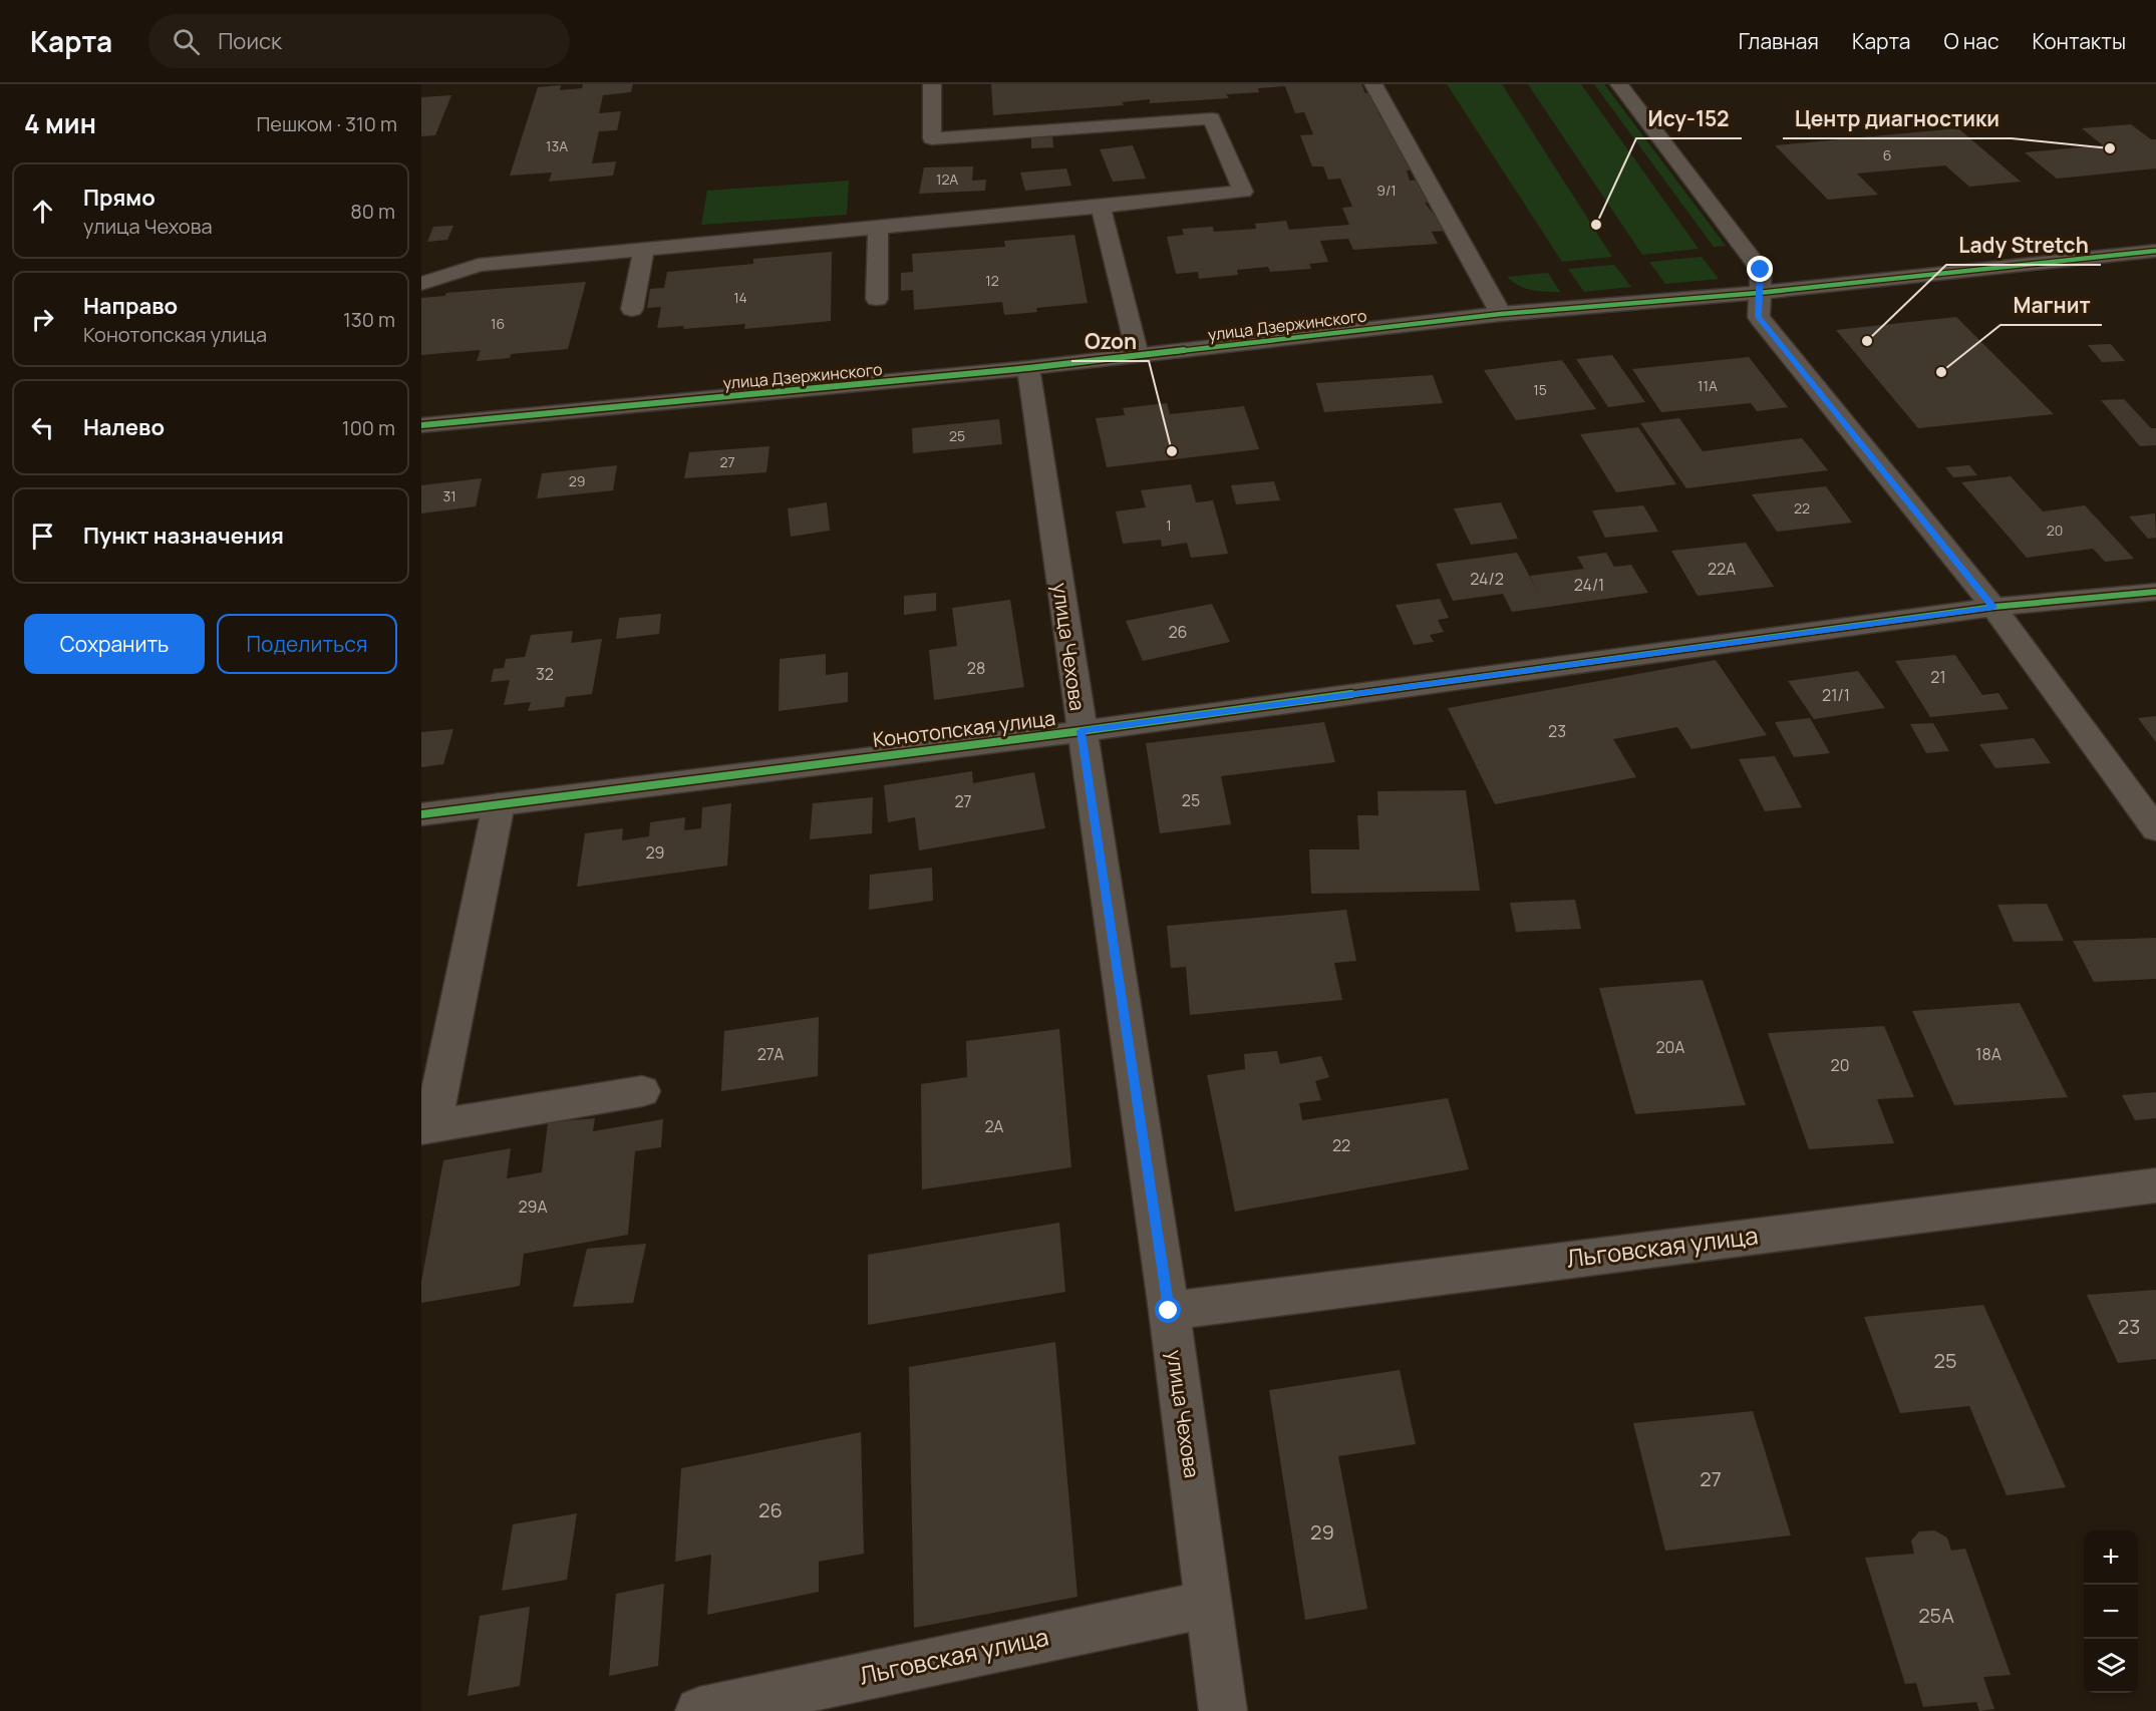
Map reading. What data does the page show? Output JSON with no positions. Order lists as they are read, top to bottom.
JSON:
{
  "streets": {
    "street": [
      "улица Дзержинского",
      "улица Чехова",
      "Конотопская улица",
      "Льговская улица"
    ]
  },
  "crossings": [
    ["улица Дзержинского", "улица Чехова"],
    ["улица Чехова", "Конотопская улица"],
    ["улица Чехова", "Льговская улица"]
  ],
  "places": [
    "Центр диагностики",
    "Ису-152",
    "Lady Stretch",
    "Магнит",
    "Ozon"
  ],
  "house_numbers": [
    "13А",
    "6",
    "12А",
    "9/1",
    "12",
    "14",
    "16",
    "11А",
    "15",
    "25",
    "27",
    "29",
    "31",
    "22",
    "1",
    "20",
    "22А",
    "24/2",
    "24/1",
    "26",
    "28",
    "32",
    "21",
    "21/1",
    "23",
    "25",
    "27",
    "29",
    "20А",
    "27А",
    "18А",
    "20",
    "2А",
    "22",
    "29А",
    "23",
    "25",
    "27",
    "26",
    "29",
    "25А"
  ],
  "page": {
    "header": "Карта",
    "search": "Поиск",
    "nav": [
      "Главная",
      "Карта",
      "О нас",
      "Контакты"
    ],
    "heading": ["4 мин", "Пешком · 310 m"],
    "list": [
      ["Прямо", "улица Чехова", "80 m"],
      ["Направо", "Конотопская улица", "130 m"],
      ["Налево", "100 m"],
      "Пункт назначения"
    ],
    "buttons": ["Сохранить", "Поделиться"],
    "map_buttons": ["+", "−"]
  }
}
